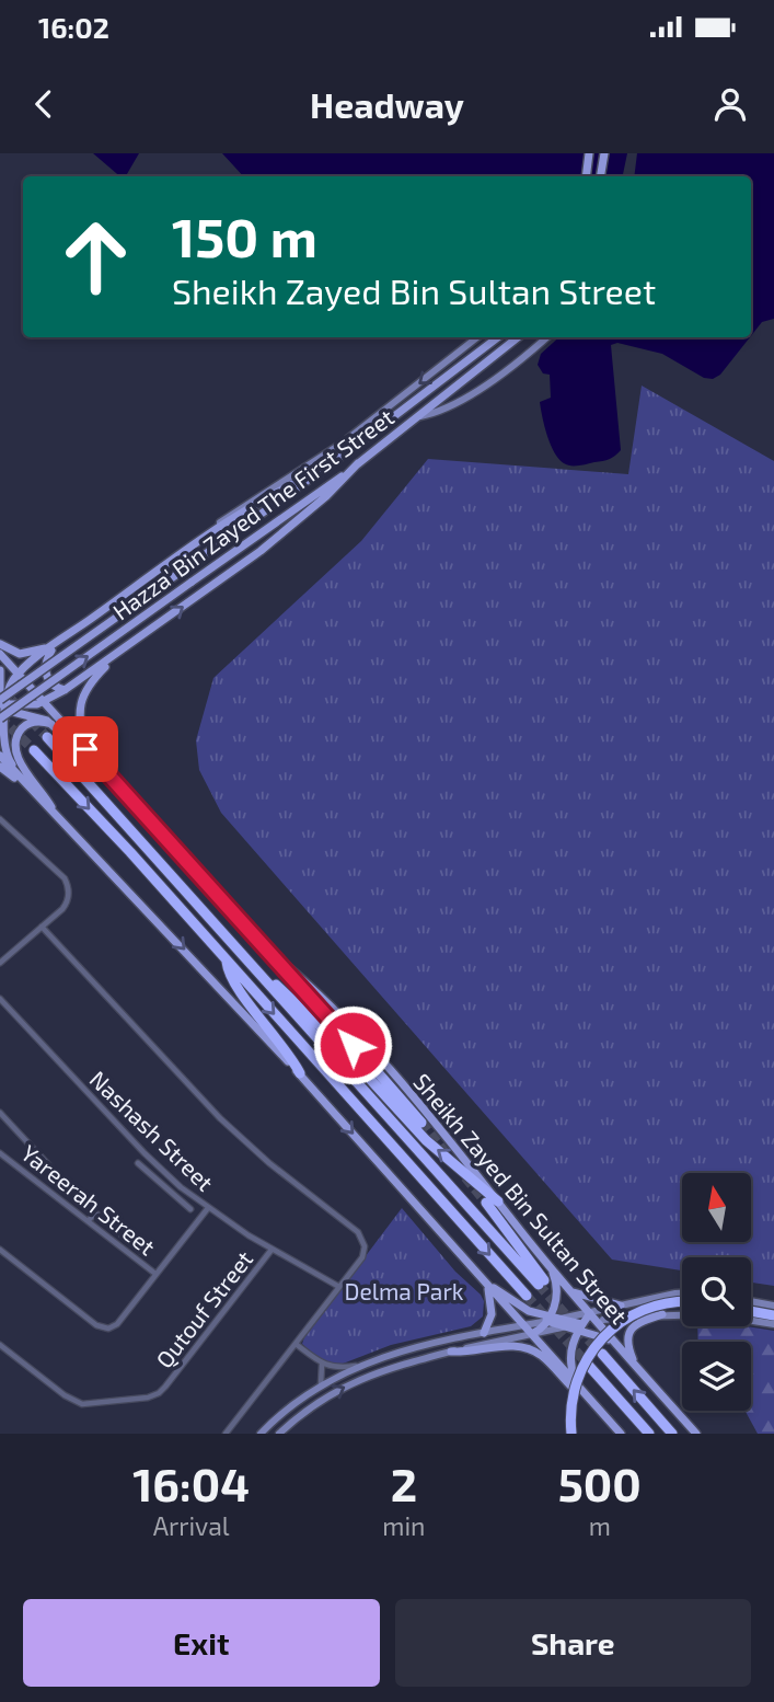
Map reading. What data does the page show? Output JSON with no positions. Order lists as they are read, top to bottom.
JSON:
{
  "streets": {
    "highway": ["Sheikh Zayed Bin Sultan Street"],
    "main road": ["Hazza' Bin Zayed The First Street"],
    "street": ["Nashash Street", "Yareerah Street", "Qutouf Street"]
  },
  "crossings": [
    ["Nashash Street", "Qutouf Street"]
  ],
  "parks": ["Delma Park"],
  "north": "top",
  "page": {
    "status": "16:02",
    "header": "Headway",
    "turn": ["150 m", "Sheikh Zayed Bin Sultan Street"],
    "eta": [
      "16:04",
      "Arrival",
      "2",
      "min",
      "500",
      "m"
    ],
    "buttons": ["Exit", "Share"]
  }
}
